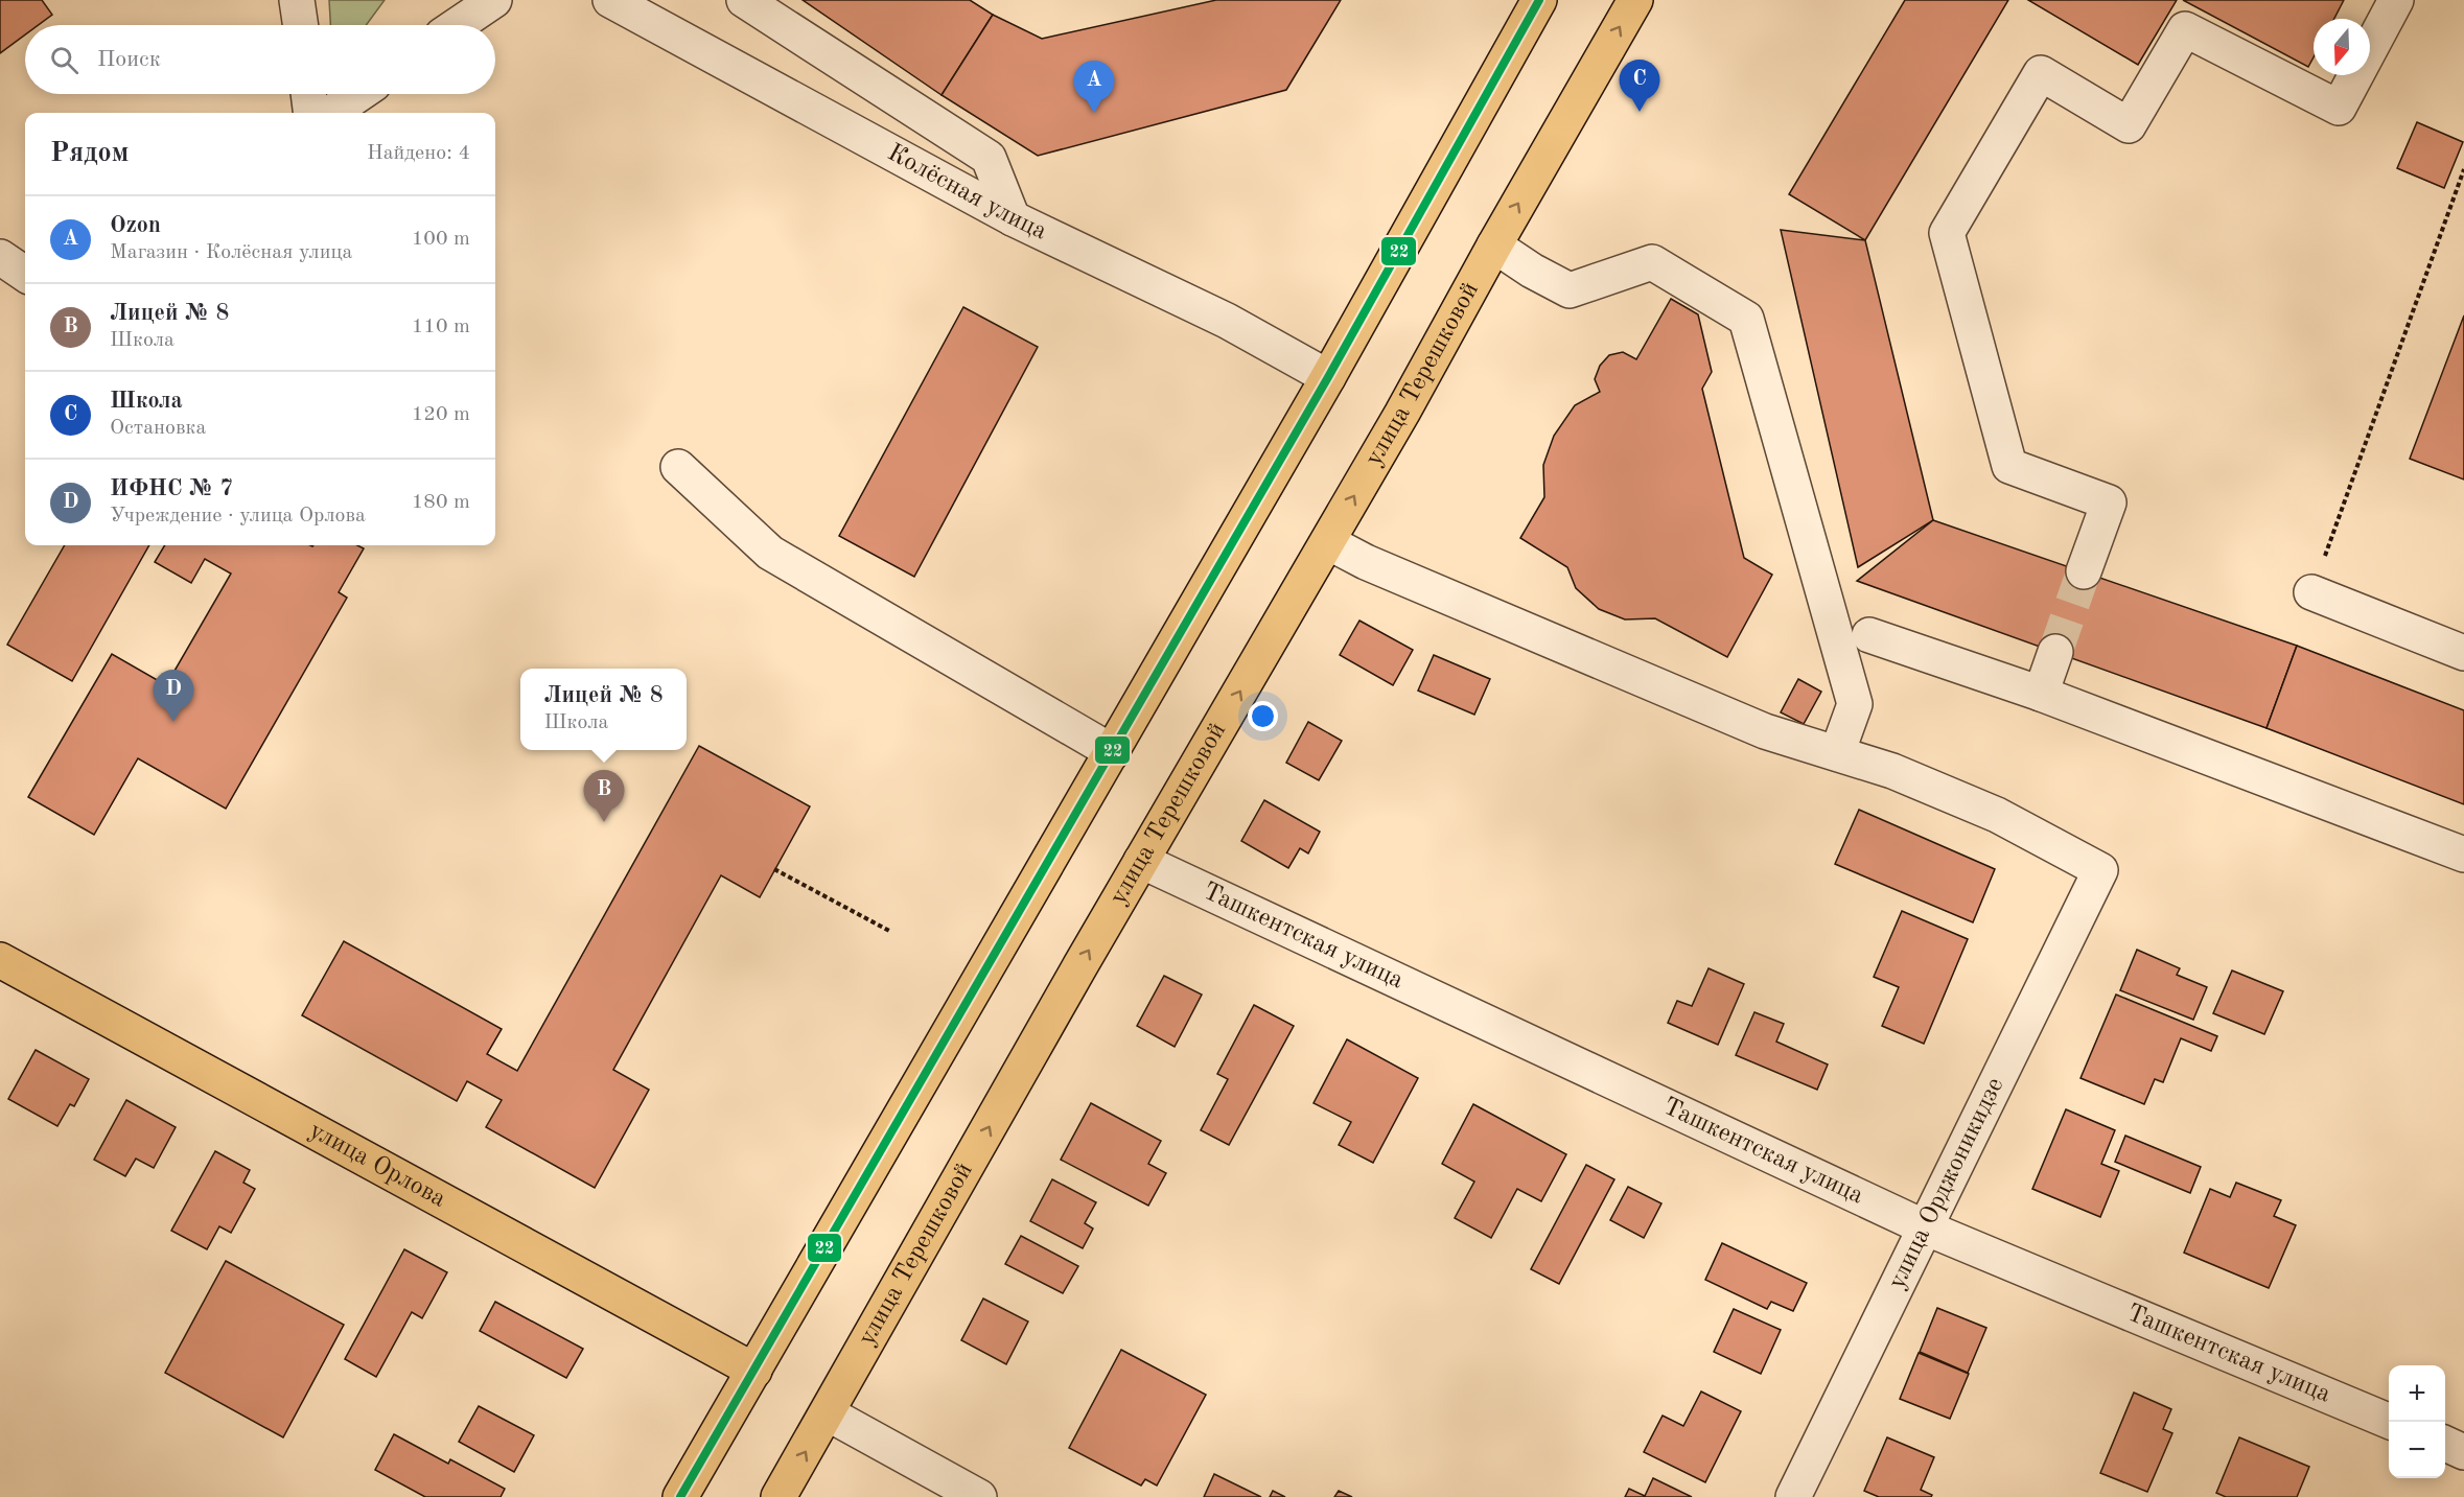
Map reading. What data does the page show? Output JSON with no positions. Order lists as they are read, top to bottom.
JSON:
{
  "streets": {
    "main road": ["улица Терешковой", "улица Орлова"],
    "street": ["Колёсная улица", "Ташкентская улица", "улица Орджоникидзе"]
  },
  "crossings": [
    ["улица Терешковой", "Ташкентская улица"],
    ["Ташкентская улица", "улица Орджоникидзе"]
  ],
  "lines": ["transit line 22"],
  "north": "bottom",
  "page": {
    "search": "Поиск",
    "pins": [
      "C",
      "A",
      "D",
      "B"
    ],
    "heading": ["Рядом", "Найдено: 4"],
    "list": [
      {
        "mark": "A",
        "name": "Ozon",
        "note": "Магазин · Колёсная улица",
        "value": "100 m"
      },
      {
        "mark": "B",
        "name": "Лицей № 8",
        "note": "Школа",
        "value": "110 m"
      },
      {
        "mark": "C",
        "name": "Школа",
        "note": "Остановка",
        "value": "120 m"
      },
      {
        "mark": "D",
        "name": "ИФНС № 7",
        "note": "Учреждение · улица Орлова",
        "value": "180 m"
      }
    ],
    "popup": ["Лицей № 8", "Школа"],
    "map_buttons": ["+", "−"]
  }
}
